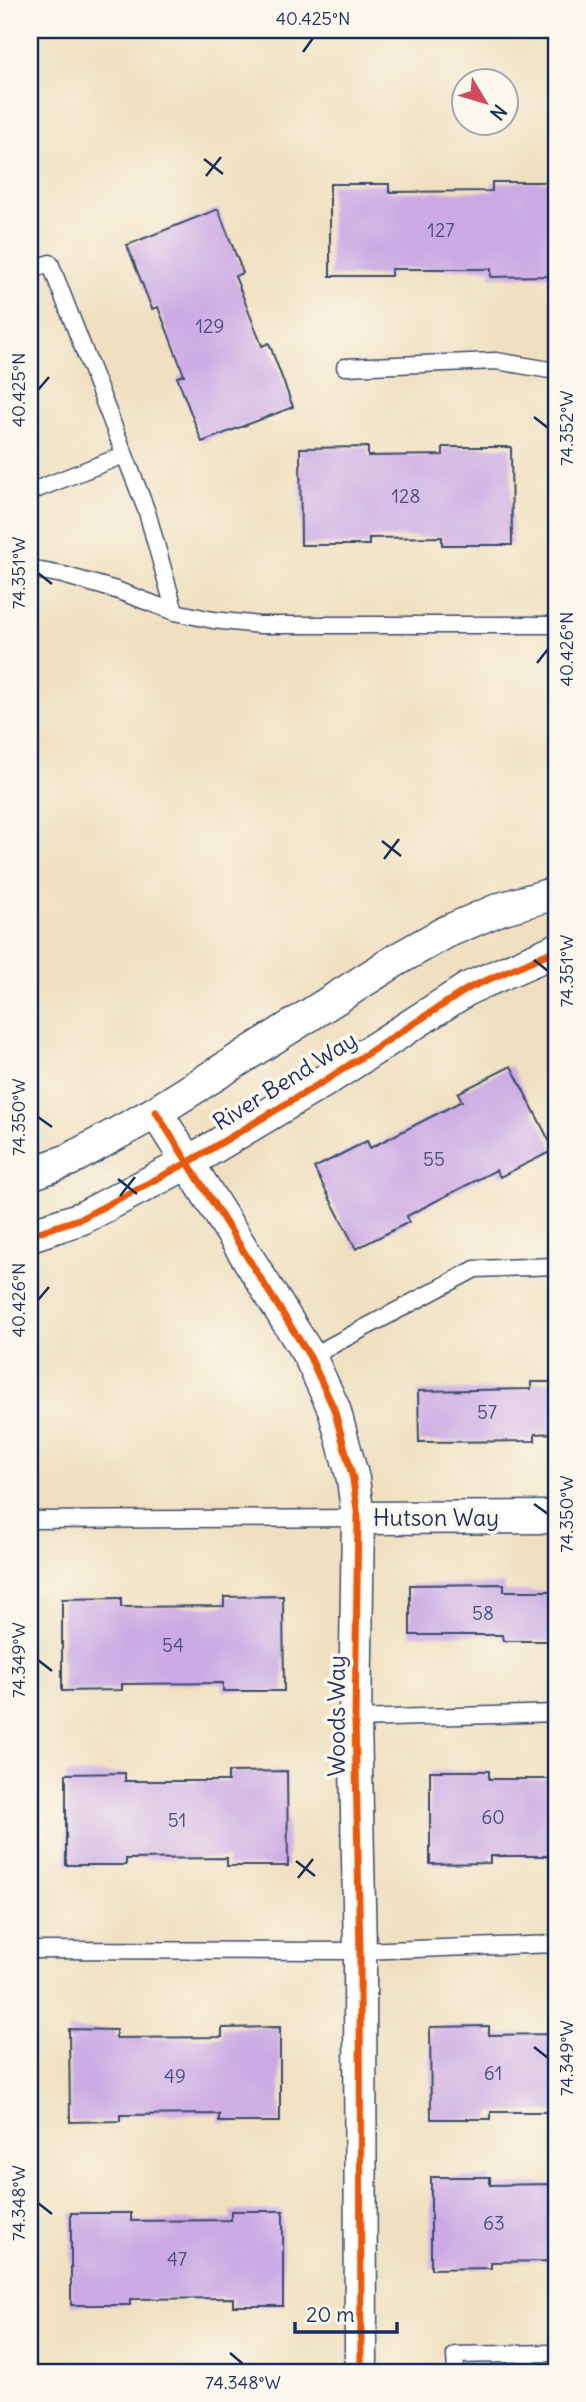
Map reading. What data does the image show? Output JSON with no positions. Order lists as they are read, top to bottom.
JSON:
{
  "streets": {
    "street": ["River Bend Way", "Hutson Way", "Woods Way"]
  },
  "crossings": [
    ["River Bend Way", "Woods Way"],
    ["Hutson Way", "Woods Way"]
  ],
  "house_numbers": [
    "127",
    "129",
    "128",
    "55",
    "57",
    "58",
    "54",
    "60",
    "51",
    "61",
    "49",
    "63",
    "47"
  ],
  "scale_bar": "20 m",
  "north": "bottom right",
  "coordinates": [
    "40.425°N",
    "74.352°W",
    "74.351°W",
    "40.426°N",
    "74.350°W",
    "74.349°W",
    "74.348°W"
  ]
}
